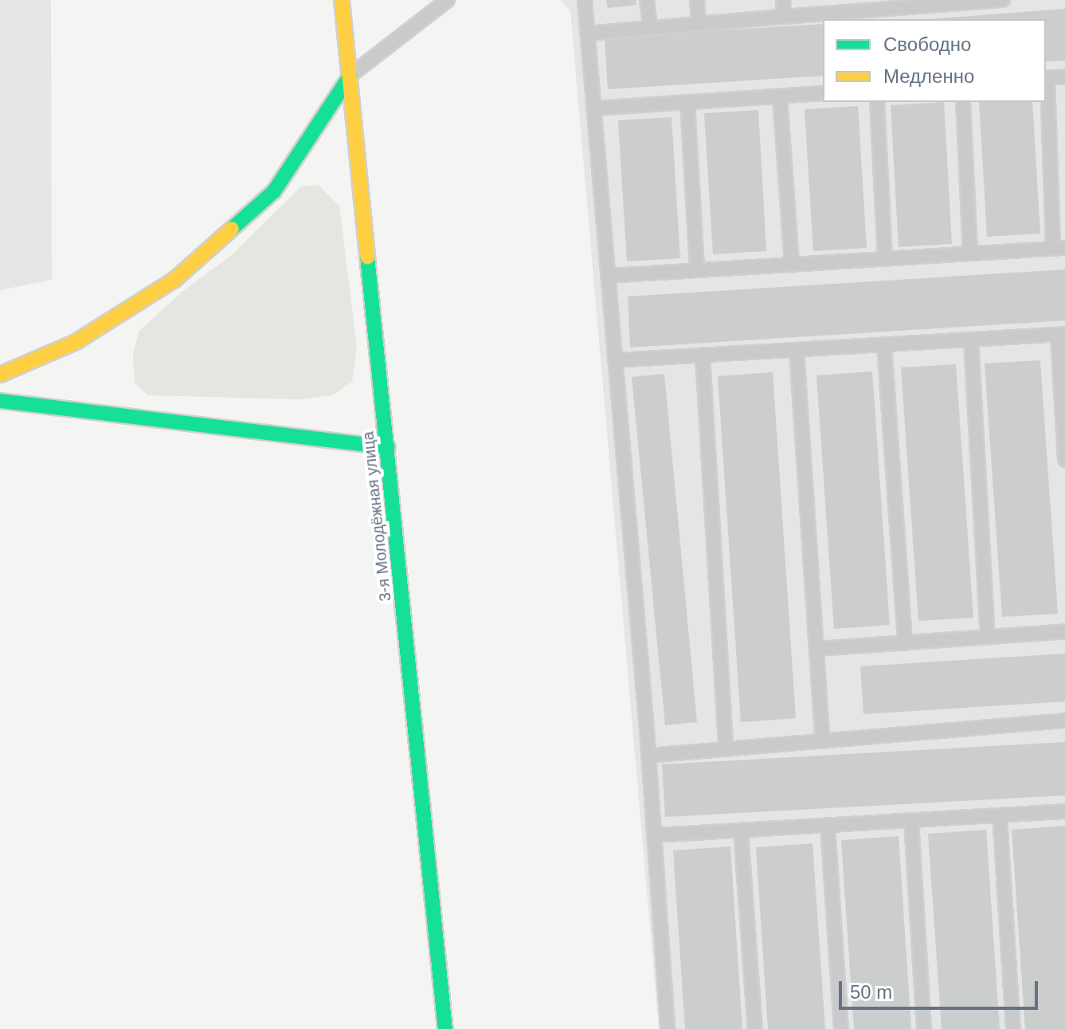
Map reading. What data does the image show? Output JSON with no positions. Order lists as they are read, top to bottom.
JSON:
{
  "streets": {
    "main road": ["3-я Молодёжная улица"]
  },
  "legend": ["Свободно", "Медленно"],
  "scale_bar": "50 m"
}
